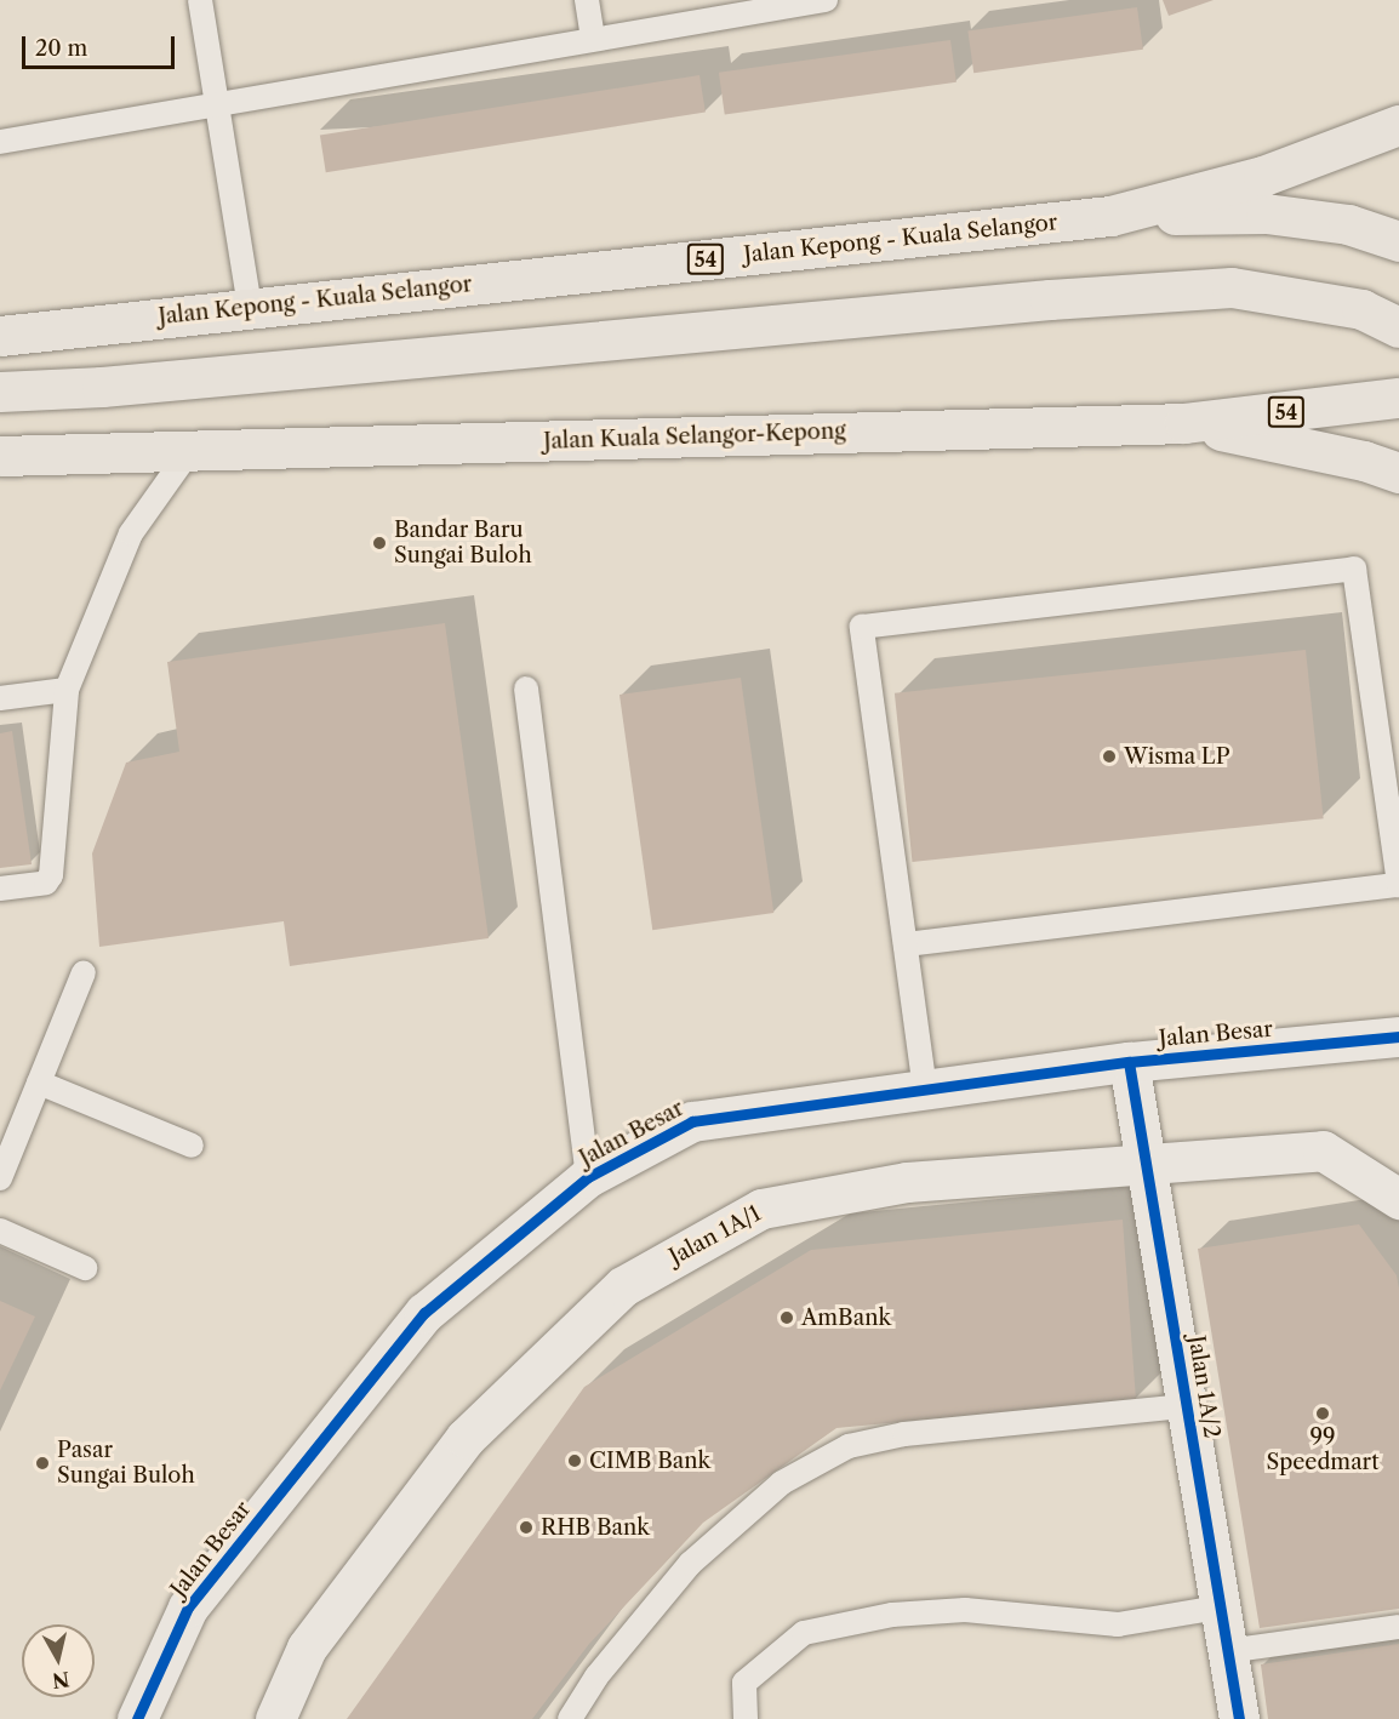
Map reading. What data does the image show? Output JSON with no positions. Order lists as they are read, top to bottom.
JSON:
{
  "streets": {
    "highway": ["Jalan Kepong - Kuala Selangor", "54", "Jalan Kuala Selangor-Kepong"],
    "street": ["Jalan Besar", "Jalan 1A/1", "Jalan 1A/2"]
  },
  "crossings": [
    ["Jalan Besar", "Jalan 1A/2"],
    ["Jalan 1A/1", "Jalan 1A/2"]
  ],
  "places": [
    "Bandar Baru Sungai Buloh",
    "Wisma LP",
    "AmBank",
    "99 Speedmart",
    "CIMB Bank",
    "Pasar Sungai Buloh",
    "RHB Bank"
  ],
  "scale_bar": "20 m",
  "north": "bottom"
}
